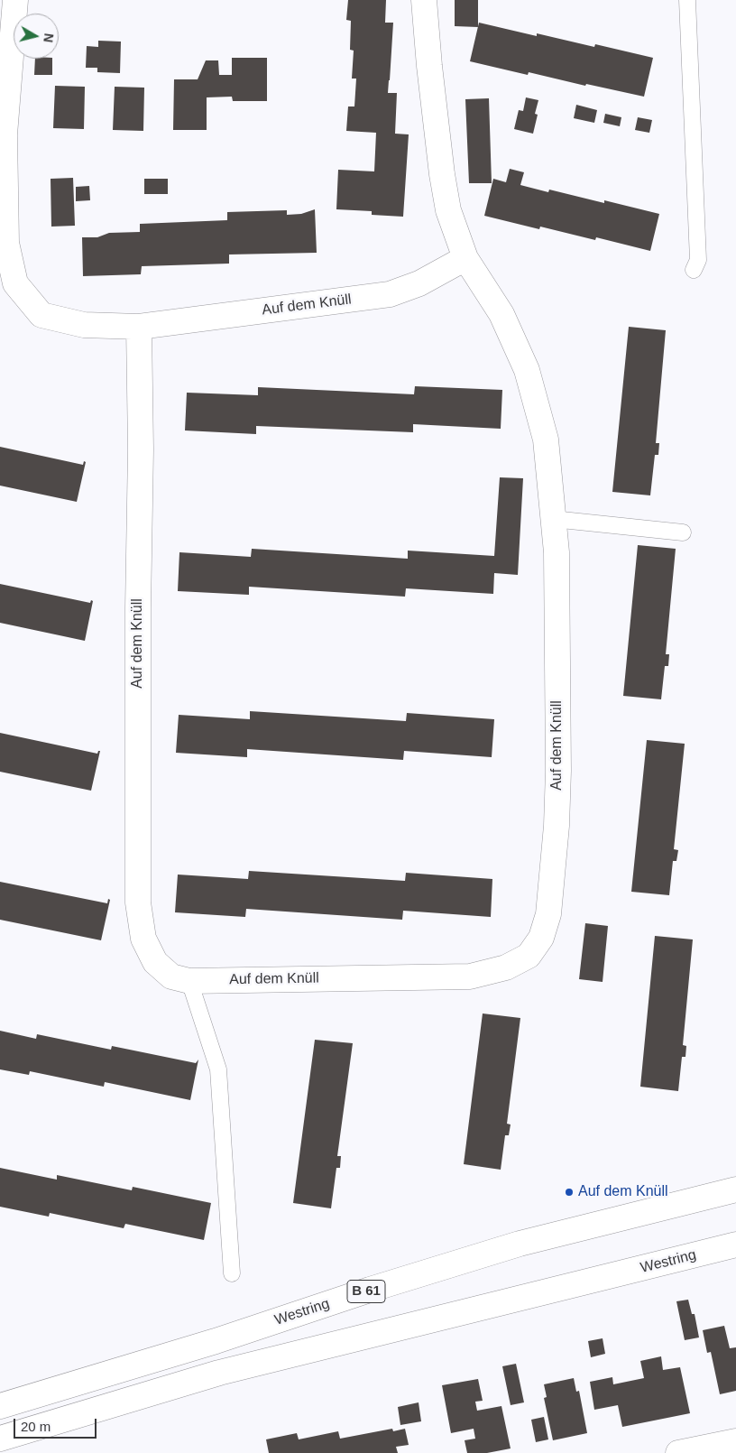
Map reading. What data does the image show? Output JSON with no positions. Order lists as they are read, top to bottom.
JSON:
{
  "streets": {
    "street": ["Auf dem Knüll", "Westring", "B 61"]
  },
  "places": ["Auf dem Knüll"],
  "scale_bar": "20 m",
  "north": "right"
}
